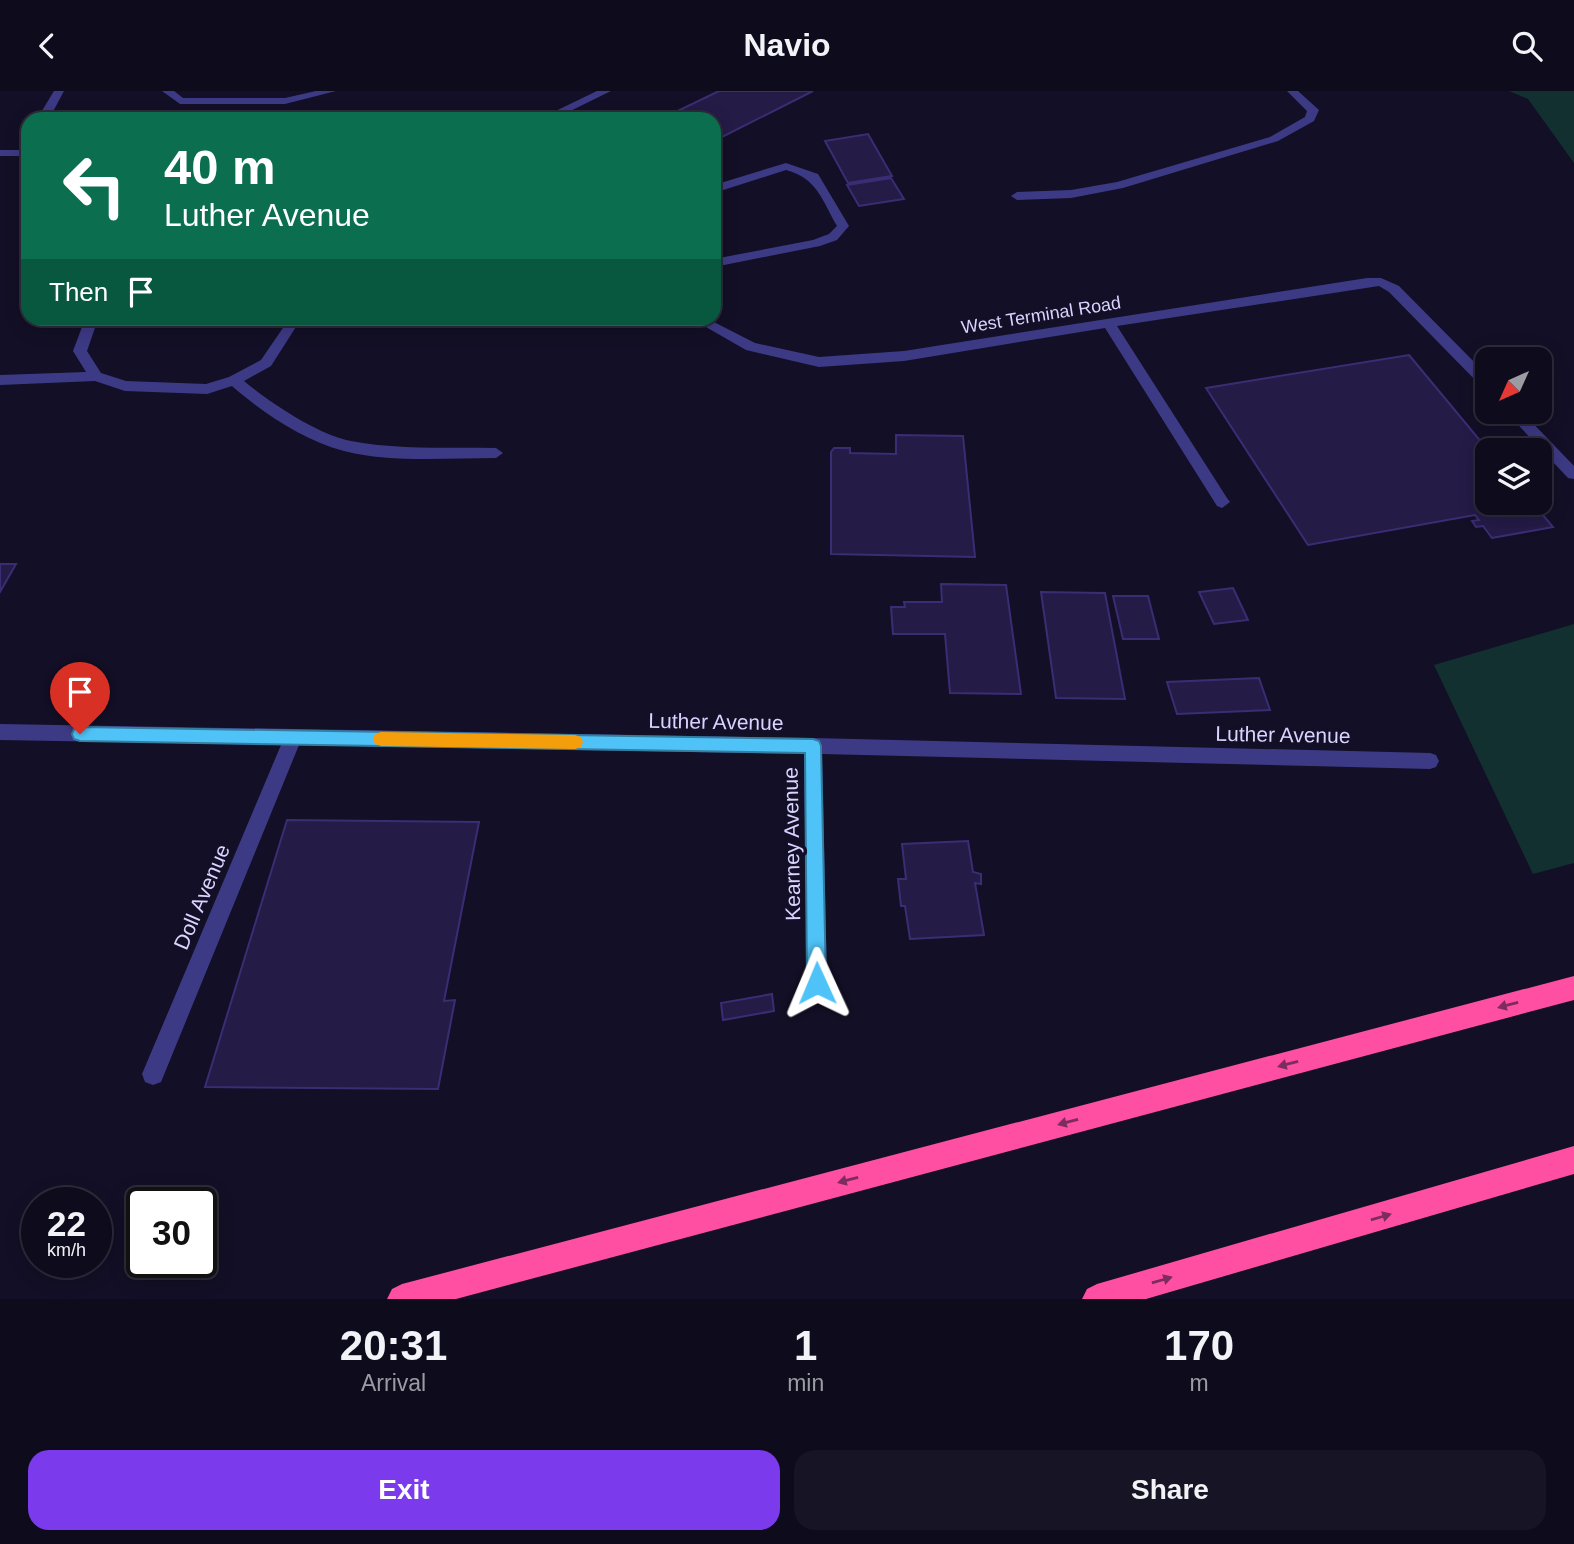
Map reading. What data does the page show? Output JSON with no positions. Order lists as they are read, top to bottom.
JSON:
{
  "streets": {
    "street": [
      "West Terminal Road",
      "Luther Avenue",
      "Kearney Avenue",
      "Doll Avenue"
    ]
  },
  "crossings": [
    ["Luther Avenue", "Kearney Avenue"],
    ["Luther Avenue", "Doll Avenue"]
  ],
  "north": "bottom left",
  "page": {
    "header": "Navio",
    "turn": ["40 m", "Luther Avenue"],
    "then": "Then",
    "speed": "22 km/h",
    "limit": "30",
    "eta": [
      "20:31",
      "Arrival",
      "1",
      "min",
      "170",
      "m"
    ],
    "buttons": ["Exit", "Share"]
  }
}
